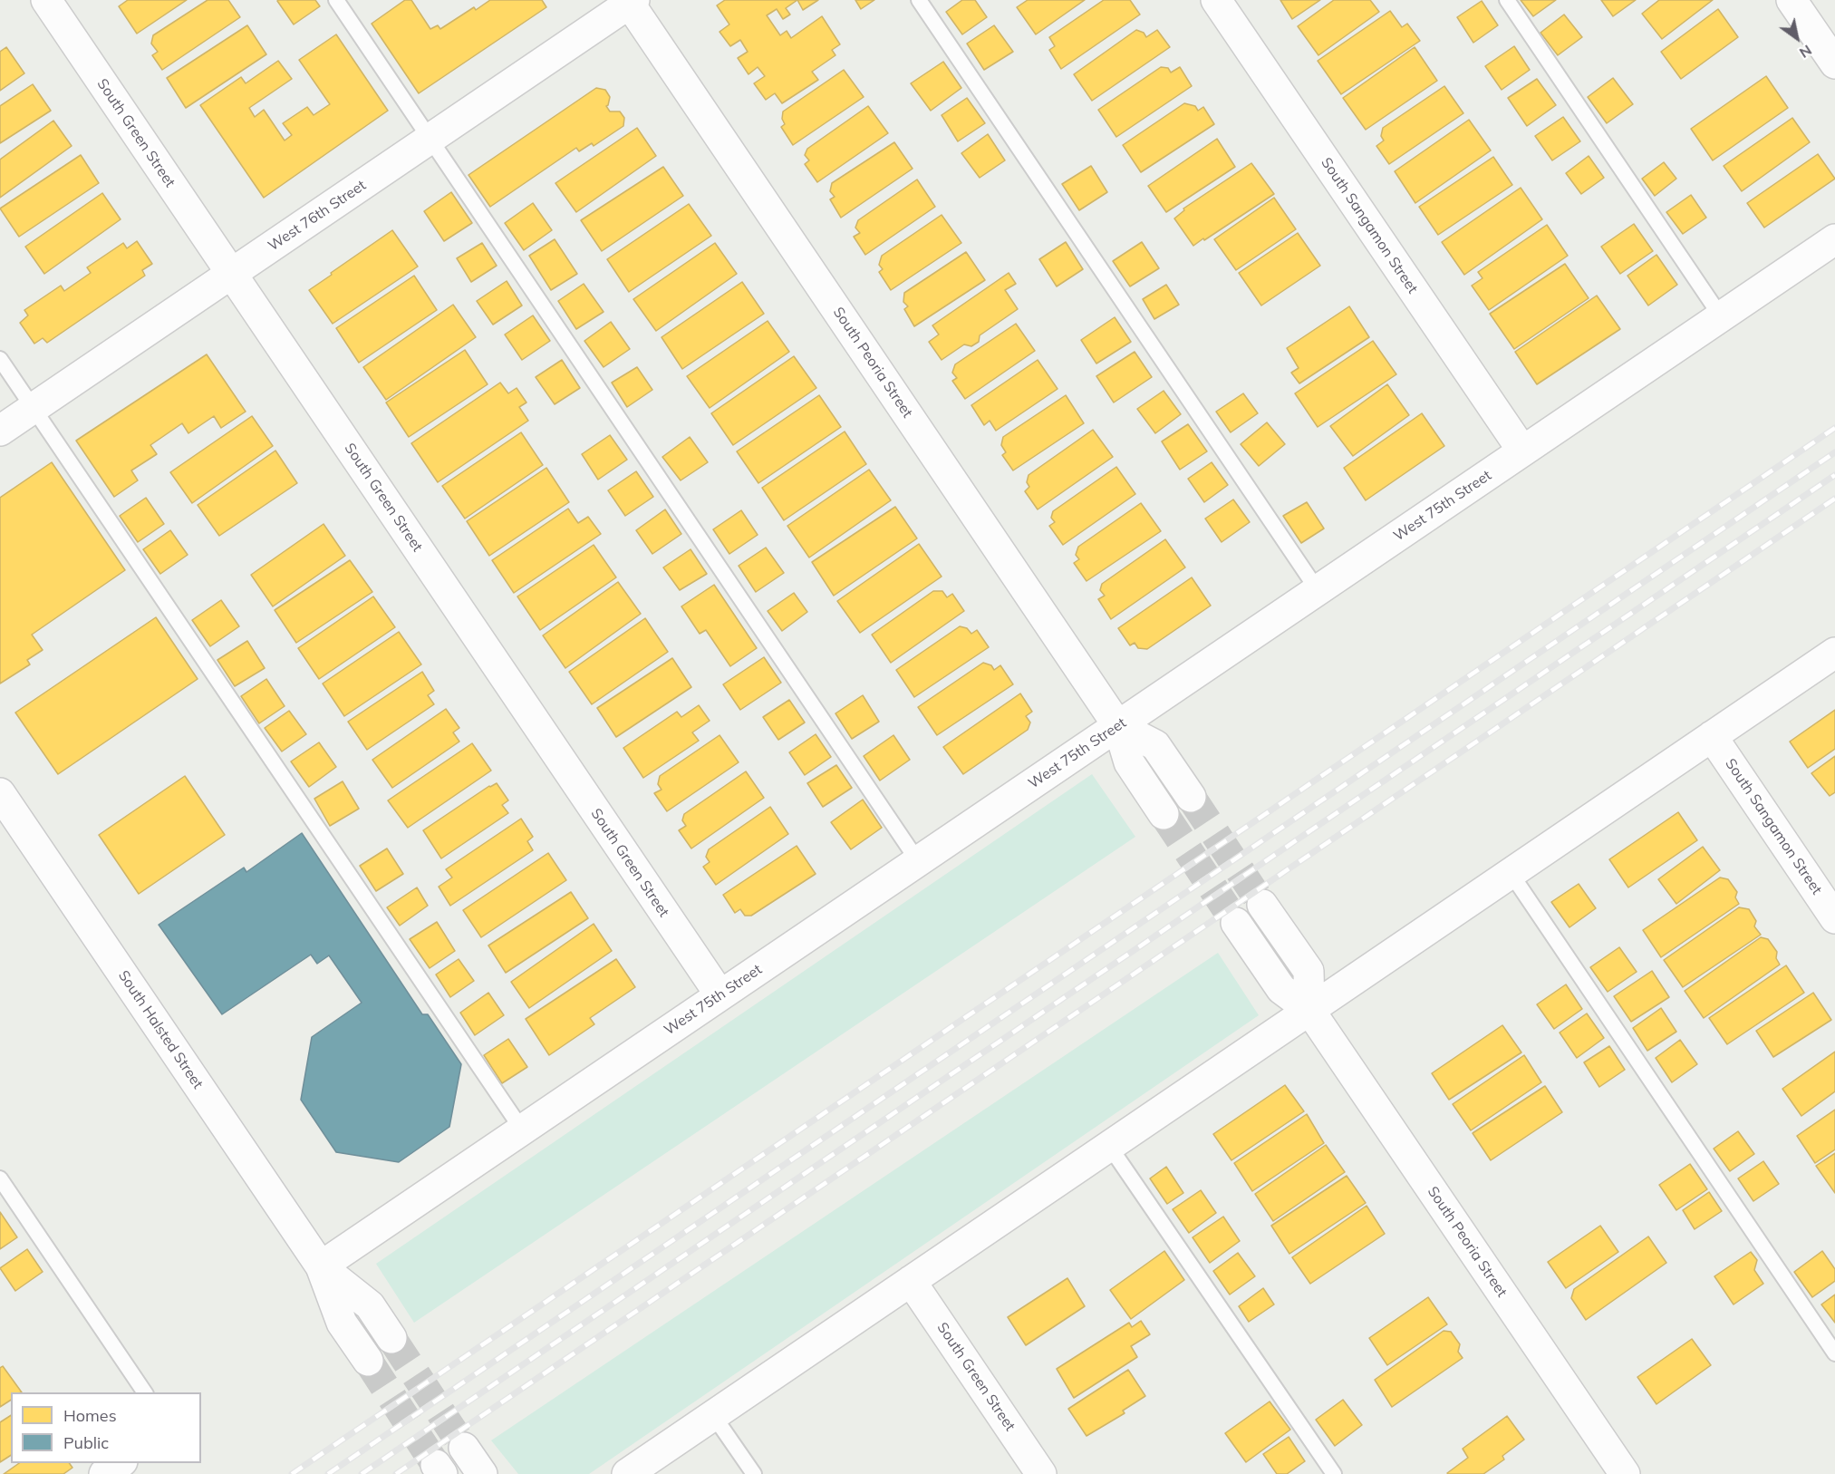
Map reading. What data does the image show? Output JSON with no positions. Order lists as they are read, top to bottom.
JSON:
{
  "streets": {
    "street": [
      "South Green Street",
      "West 76th Street",
      "South Sangamon Street",
      "South Peoria Street",
      "West 75th Street",
      "South Halsted Street"
    ]
  },
  "crossings": [
    ["South Green Street", "West 76th Street"],
    ["South Green Street", "West 75th Street"],
    ["West 76th Street", "South Peoria Street"],
    ["South Sangamon Street", "West 75th Street"],
    ["South Peoria Street", "West 75th Street"],
    ["West 75th Street", "South Halsted Street"]
  ],
  "legend": ["Homes", "Public"],
  "north": "bottom right"
}
